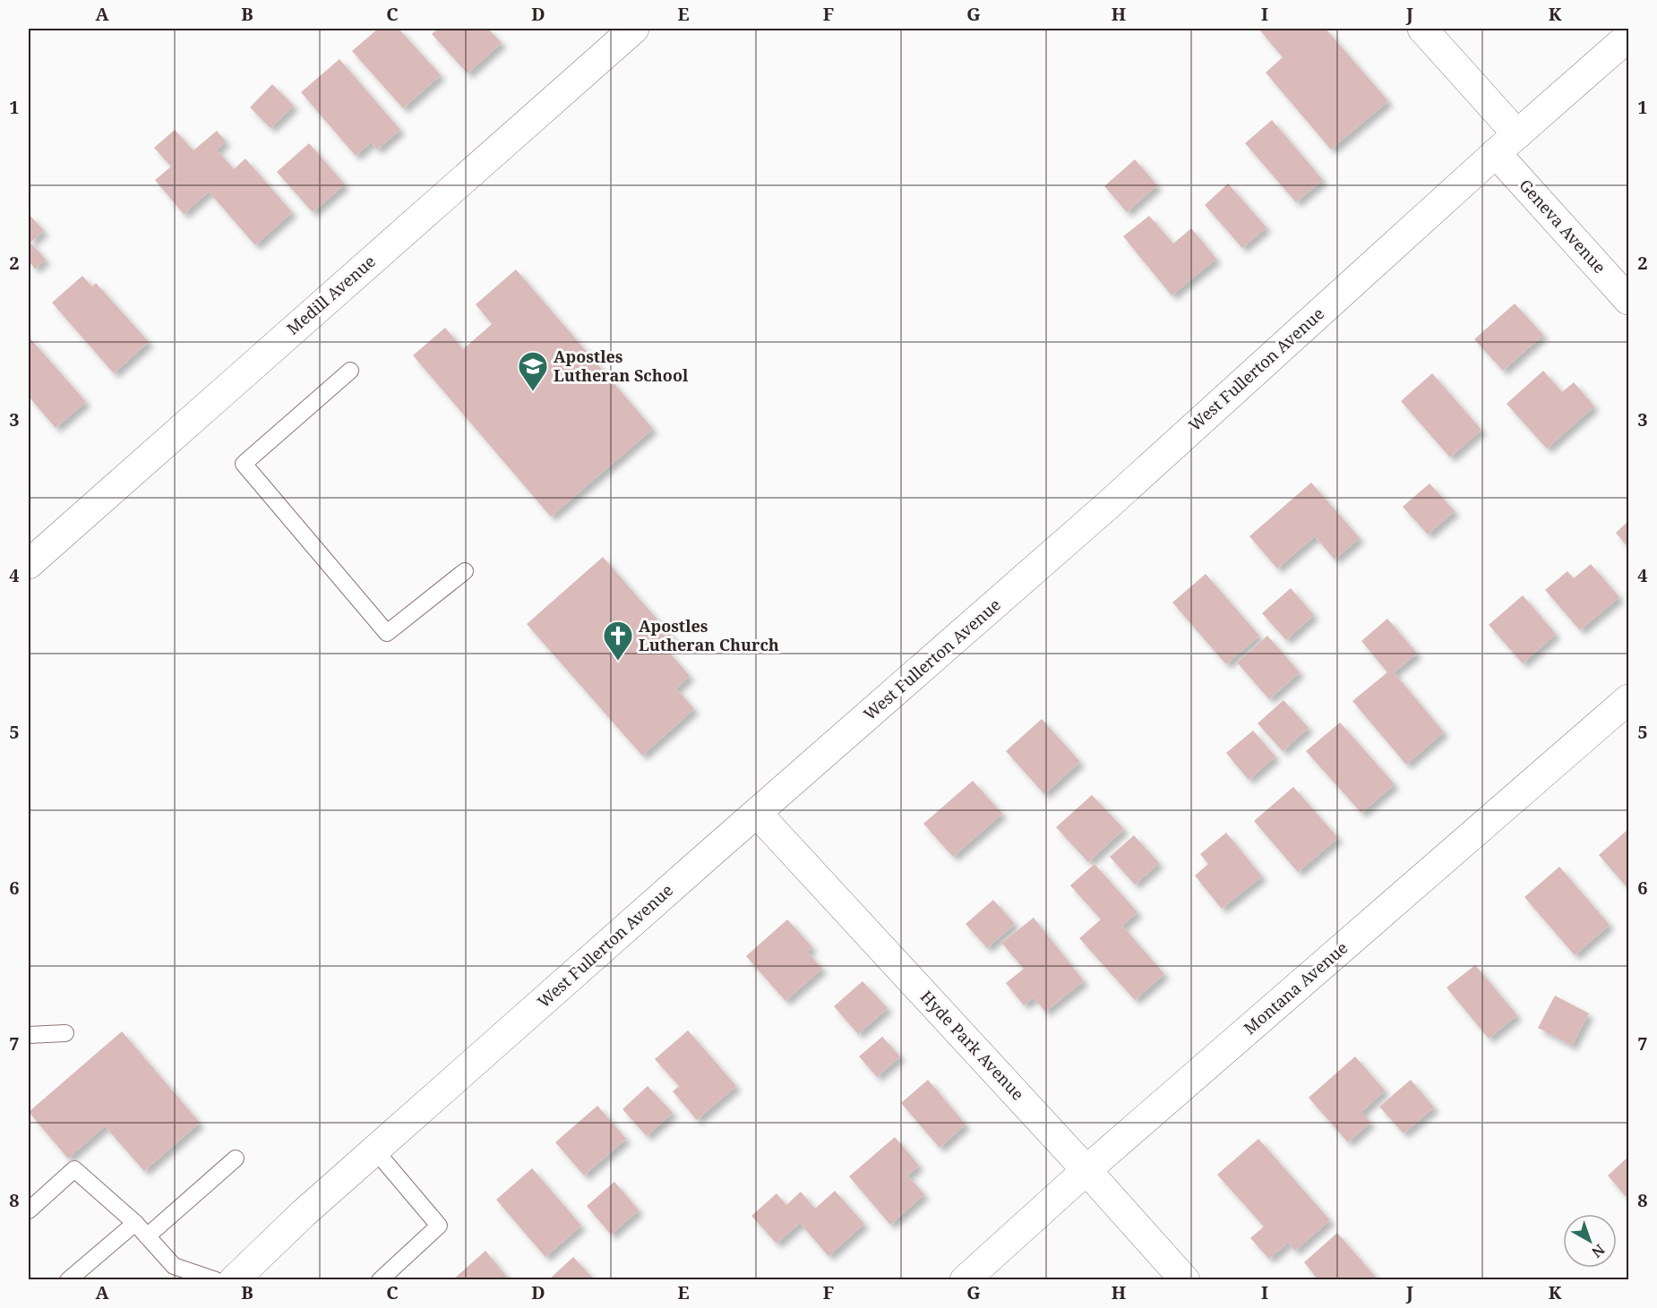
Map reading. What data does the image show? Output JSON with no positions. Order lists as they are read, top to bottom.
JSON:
{
  "streets": {
    "street": [
      "Geneva Avenue",
      "Medill Avenue",
      "West Fullerton Avenue",
      "Montana Avenue",
      "Hyde Park Avenue"
    ]
  },
  "crossings": [
    ["Geneva Avenue", "West Fullerton Avenue"],
    ["West Fullerton Avenue", "Hyde Park Avenue"],
    ["Montana Avenue", "Hyde Park Avenue"]
  ],
  "places": {
    "school or university": ["Apostles Lutheran School"],
    "church": ["Apostles Lutheran Church"]
  },
  "north": "bottom right",
  "grid": {
    "columns": [
      "A",
      "B",
      "C",
      "D",
      "E",
      "F",
      "G",
      "H",
      "I",
      "J",
      "K"
    ],
    "rows": [
      "1",
      "2",
      "3",
      "4",
      "5",
      "6",
      "7",
      "8"
    ]
  }
}
